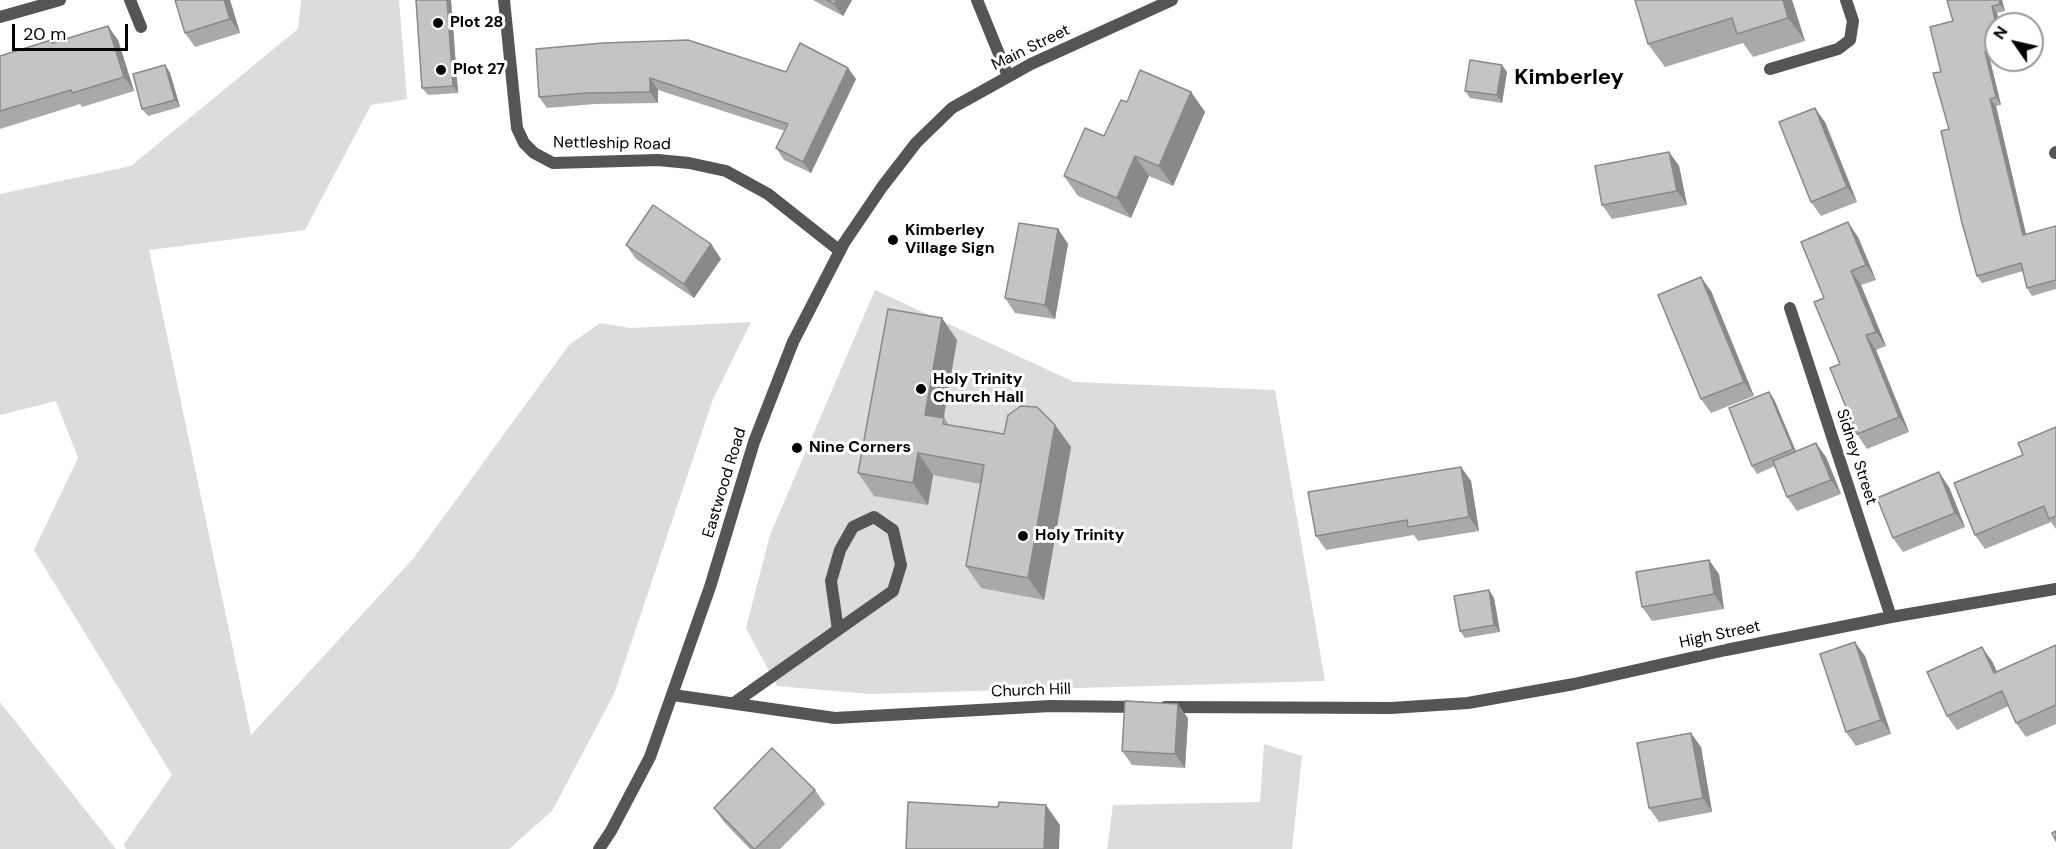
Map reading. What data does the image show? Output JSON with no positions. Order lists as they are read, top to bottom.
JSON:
{
  "streets": {
    "street": [
      "Main Street",
      "Nettleship Road",
      "Sidney Street",
      "Eastwood Road",
      "High Street",
      "Church Hill"
    ]
  },
  "crossings": [
    ["Main Street", "Eastwood Road"],
    ["Nettleship Road", "Eastwood Road"],
    ["Sidney Street", "High Street"],
    ["Eastwood Road", "Church Hill"],
    ["High Street", "Church Hill"]
  ],
  "districts": ["Kimberley"],
  "places": [
    "Plot 28",
    "Plot 27",
    "Kimberley Village Sign",
    "Holy Trinity Church Hall",
    "Nine Corners",
    "Holy Trinity"
  ],
  "scale_bar": "20 m",
  "north": "top left"
}
